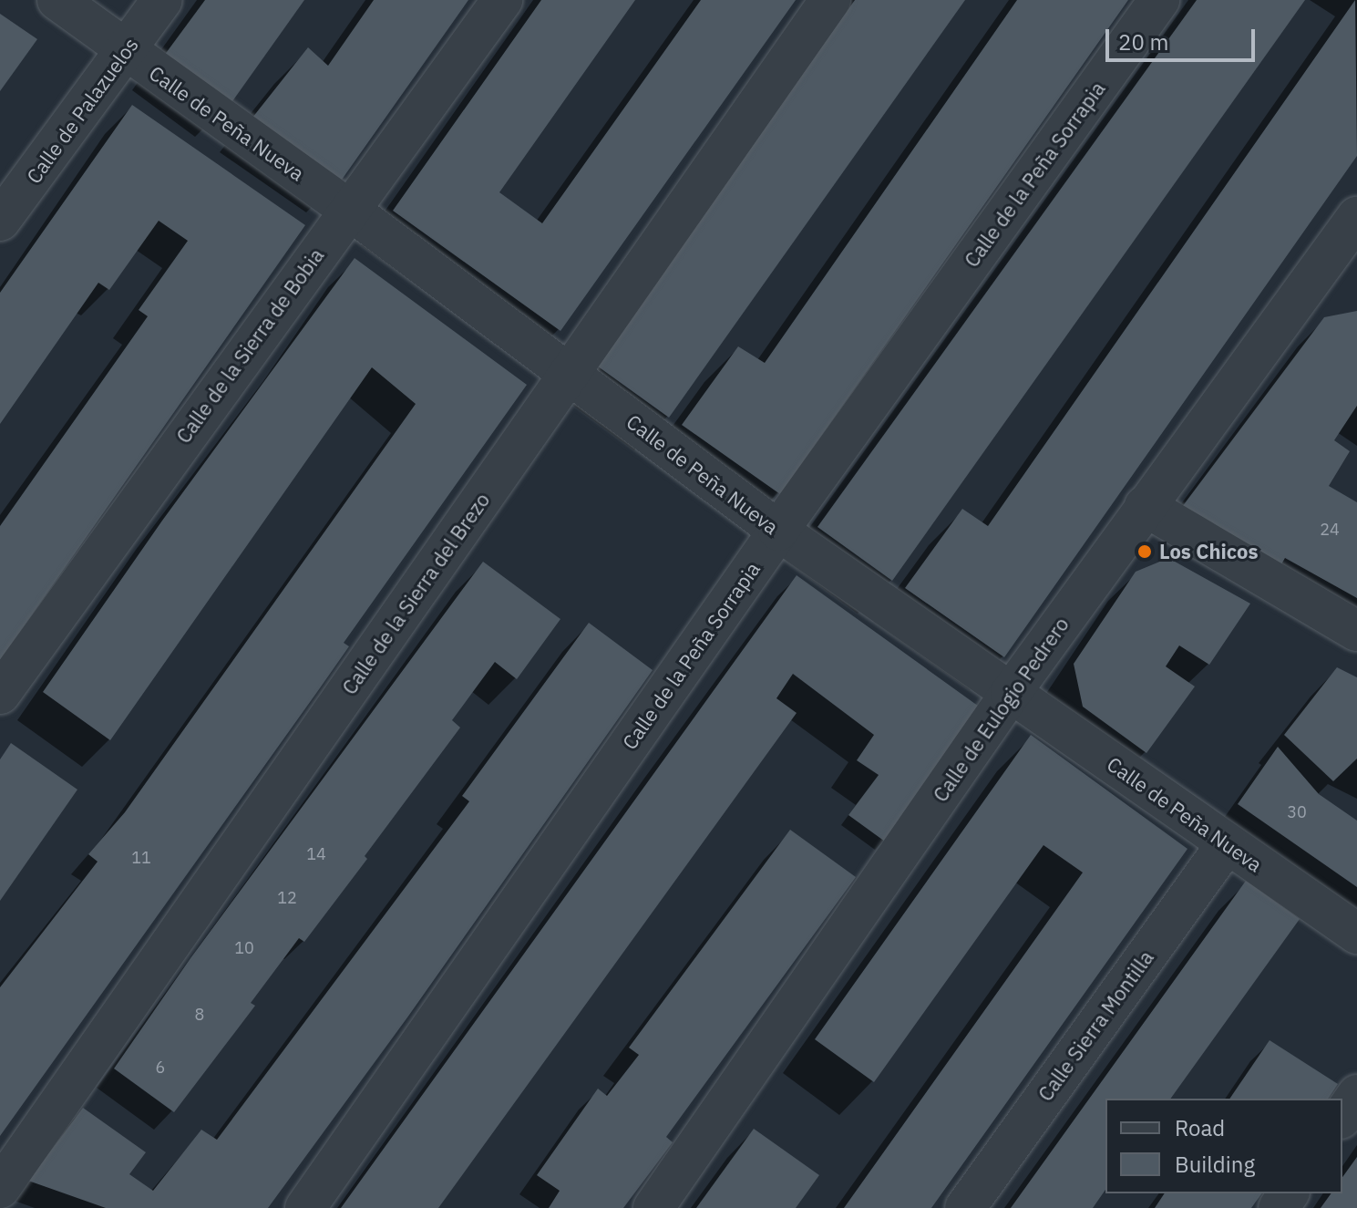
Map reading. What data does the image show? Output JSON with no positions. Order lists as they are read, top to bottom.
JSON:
{
  "streets": {
    "street": [
      "Calle de Palazuelos",
      "Calle de Peña Nueva",
      "Calle de la Peña Sorrapia",
      "Calle de la Sierra de Bobia",
      "Calle de la Sierra del Brezo",
      "Calle de Eulogio Pedrero",
      "Calle Sierra Montilla"
    ]
  },
  "crossings": [
    ["Calle de Palazuelos", "Calle de Peña Nueva"],
    ["Calle de Peña Nueva", "Calle de la Peña Sorrapia"],
    ["Calle de Peña Nueva", "Calle de la Sierra de Bobia"],
    ["Calle de Peña Nueva", "Calle de la Sierra del Brezo"],
    ["Calle de Peña Nueva", "Calle de Eulogio Pedrero"],
    ["Calle de Peña Nueva", "Calle Sierra Montilla"]
  ],
  "places": ["Los Chicos"],
  "house_numbers": [
    "24",
    "30",
    "14",
    "11",
    "12",
    "10",
    "8",
    "6"
  ],
  "legend": ["Road", "Building"],
  "scale_bar": "20 m"
}
